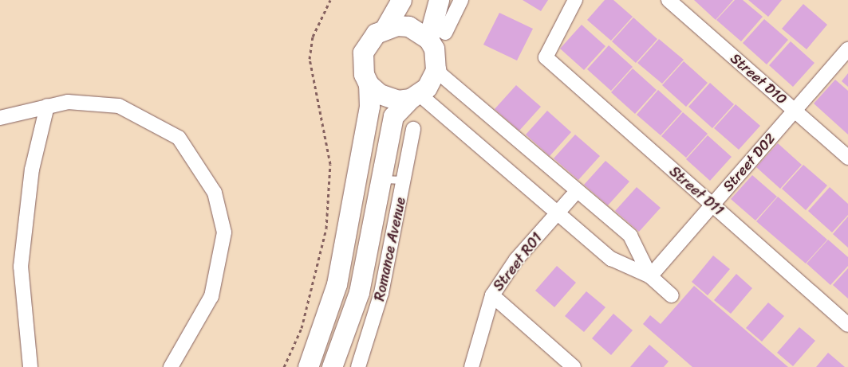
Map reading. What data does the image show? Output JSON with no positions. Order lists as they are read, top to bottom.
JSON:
{
  "streets": {
    "street": [
      "Street D10",
      "Street D02",
      "Street D11",
      "Romance Avenue",
      "Street R01"
    ]
  },
  "crossings": [
    ["Street D10", "Street D02"],
    ["Street D02", "Street D11"]
  ]
}
